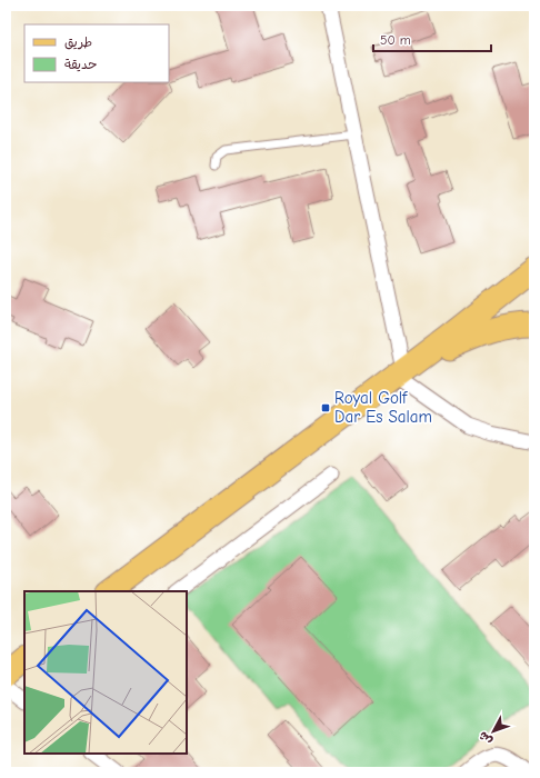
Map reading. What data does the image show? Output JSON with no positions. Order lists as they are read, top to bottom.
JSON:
{
  "places": {
    "transit": ["Royal Golf Dar Es Salam"]
  },
  "legend": ["طريق", "حديقة"],
  "scale_bar": "50 m",
  "north": "bottom left"
}
